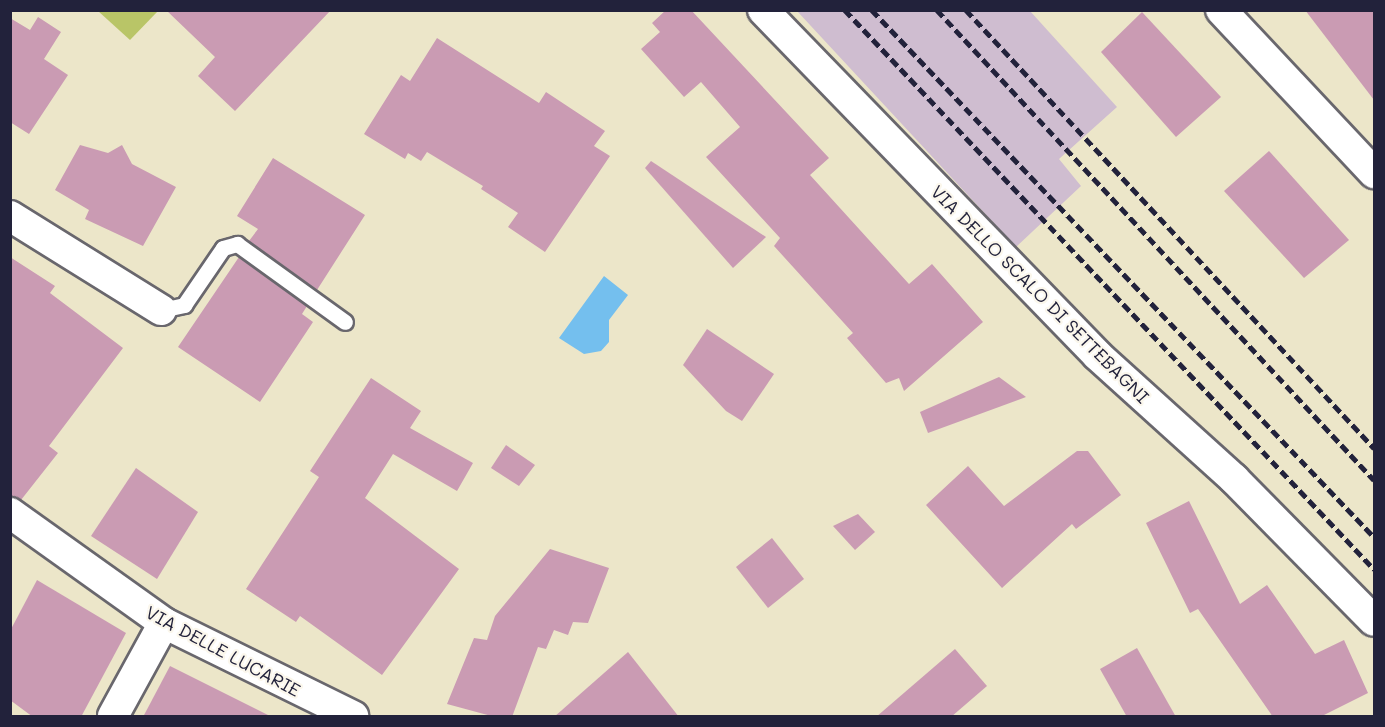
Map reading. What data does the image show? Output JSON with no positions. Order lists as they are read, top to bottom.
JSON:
{
  "streets": {
    "street": ["VIA DELLO SCALO DI SETTEBAGNI", "VIA DELLE LUCARIE"]
  }
}
